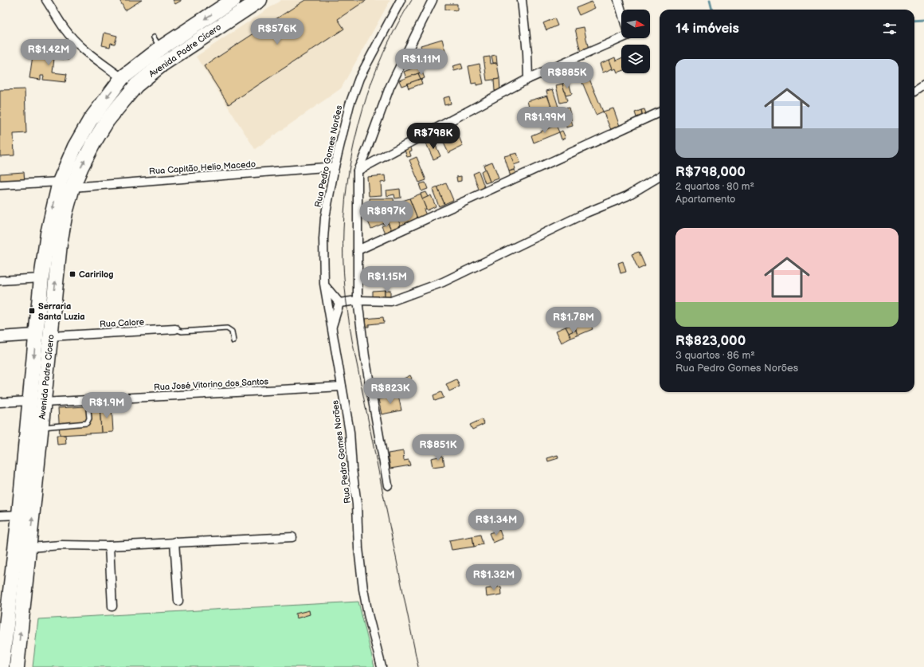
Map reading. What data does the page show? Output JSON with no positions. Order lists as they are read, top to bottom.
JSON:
{
  "streets": {
    "highway": ["Avenida Padre Cícero"],
    "street": [
      "Rua Pedro Gomes Norões",
      "Rua Capitão Helio Macedo",
      "Rua Calore",
      "Rua José Vitorino dos Santos"
    ]
  },
  "crossings": [
    ["Avenida Padre Cícero", "Rua Capitão Helio Macedo"],
    ["Avenida Padre Cícero", "Rua Calore"],
    ["Avenida Padre Cícero", "Rua José Vitorino dos Santos"],
    ["Rua Pedro Gomes Norões", "Rua Capitão Helio Macedo"],
    ["Rua Pedro Gomes Norões", "Rua José Vitorino dos Santos"]
  ],
  "places": {
    "transit": ["Caririlog", "Serraria Santa Luzia"]
  },
  "north": "right",
  "page": {
    "heading": "14 imóveis",
    "price": [
      "R$576K",
      "R$1.42M",
      "R$1.11M",
      "R$885K",
      "R$1.99M",
      "R$798K",
      "R$897K",
      "R$1.15M",
      "R$1.78M",
      "R$823K",
      "R$1.9M",
      "R$851K",
      "R$1.34M",
      "R$1.32M"
    ],
    "list": [
      {
        "name": "R$798,000",
        "note": "2 quartos · 80 m² · Apartamento"
      },
      {
        "name": "R$823,000",
        "note": "3 quartos · 86 m² · Rua Pedro Gomes Norões"
      }
    ]
  }
}
